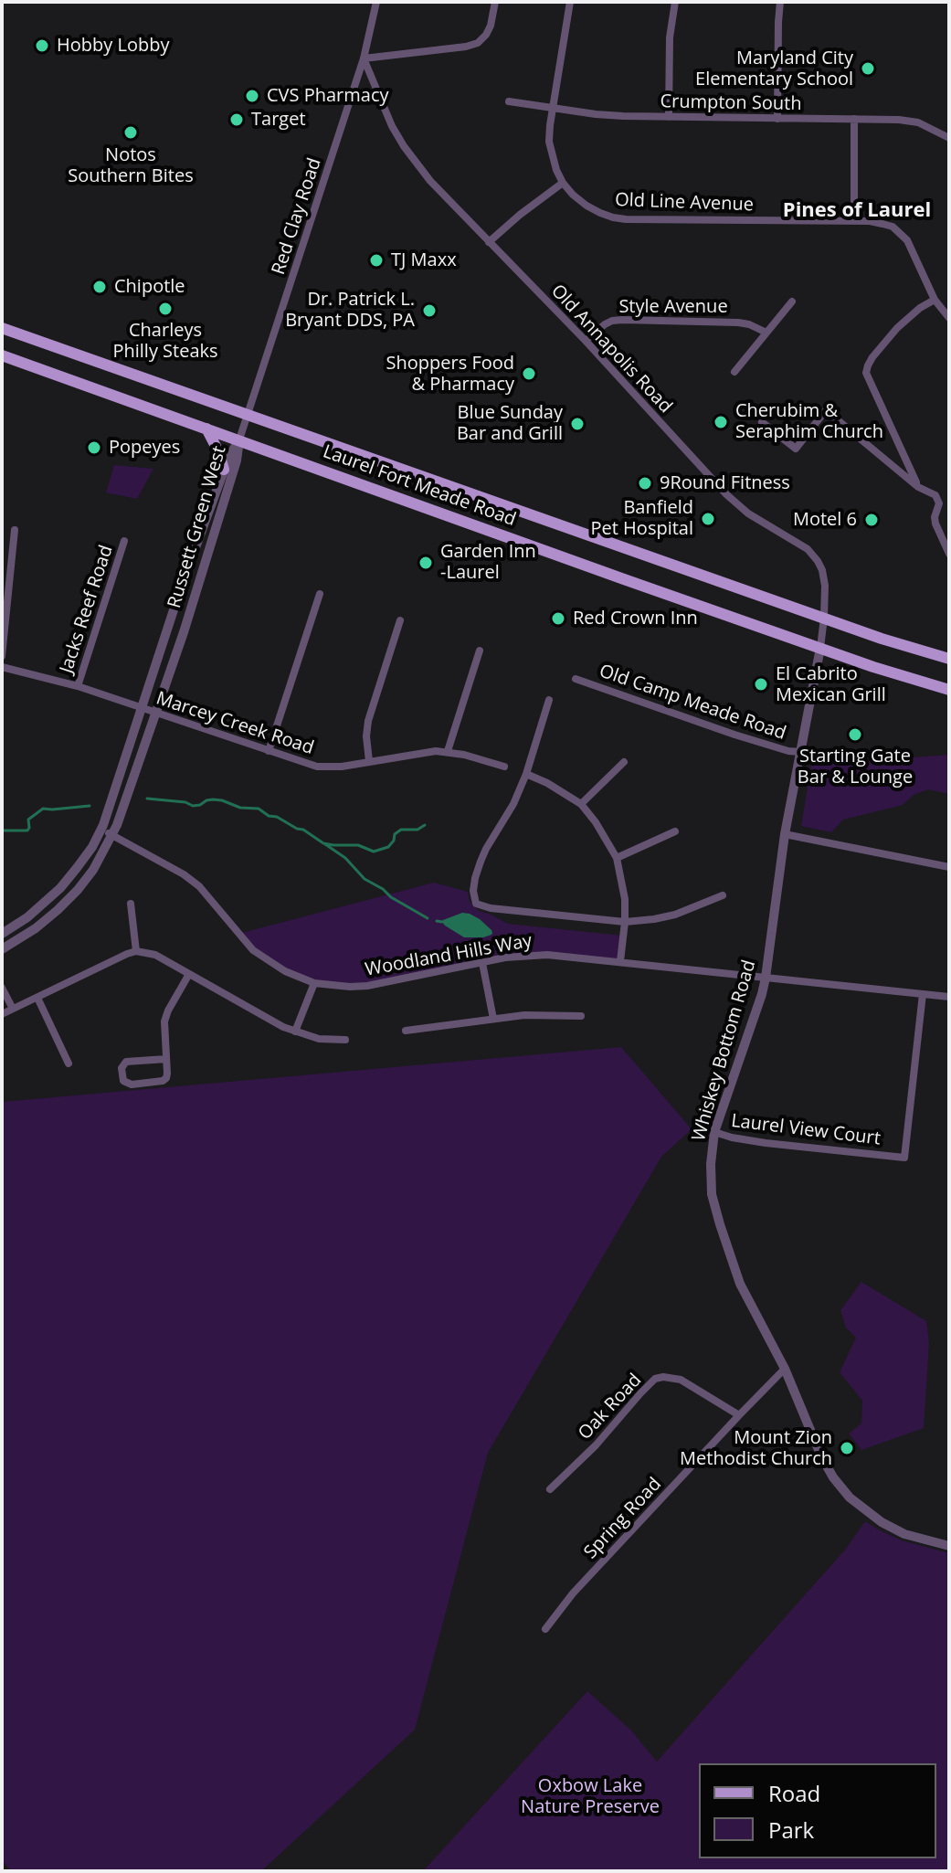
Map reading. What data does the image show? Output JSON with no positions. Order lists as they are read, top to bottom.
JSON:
{
  "streets": {
    "main road": ["Laurel Fort Meade Road"],
    "street": [
      "Crumpton South",
      "Old Line Avenue",
      "Red Clay Road",
      "Style Avenue",
      "Old Annapolis Road",
      "Russett Green West",
      "Jacks Reef Road",
      "Old Camp Meade Road",
      "Marcey Creek Road",
      "Woodland Hills Way",
      "Whiskey Bottom Road",
      "Laurel View Court",
      "Oak Road",
      "Spring Road"
    ]
  },
  "crossings": [
    ["Crumpton South", "Old Line Avenue"],
    ["Red Clay Road", "Old Annapolis Road"],
    ["Red Clay Road", "Laurel Fort Meade Road"],
    ["Red Clay Road", "Russett Green West"],
    ["Style Avenue", "Old Annapolis Road"],
    ["Old Annapolis Road", "Laurel Fort Meade Road"],
    ["Old Annapolis Road", "Whiskey Bottom Road"],
    ["Laurel Fort Meade Road", "Russett Green West"],
    ["Laurel Fort Meade Road", "Whiskey Bottom Road"],
    ["Russett Green West", "Marcey Creek Road"],
    ["Russett Green West", "Woodland Hills Way"],
    ["Jacks Reef Road", "Marcey Creek Road"],
    ["Old Camp Meade Road", "Whiskey Bottom Road"],
    ["Woodland Hills Way", "Whiskey Bottom Road"],
    ["Whiskey Bottom Road", "Laurel View Court"],
    ["Whiskey Bottom Road", "Spring Road"],
    ["Oak Road", "Spring Road"]
  ],
  "districts": ["Pines of Laurel"],
  "parks": ["Oxbow Lake Nature Preserve"],
  "places": [
    "Hobby Lobby",
    "Maryland City Elementary School",
    "CVS Pharmacy",
    "Target",
    "Notos Southern Bites",
    "TJ Maxx",
    "Chipotle",
    "Charleys Philly Steaks",
    "Dr. Patrick L. Bryant DDS, PA",
    "Shoppers Food & Pharmacy",
    "Cherubim & Seraphim Church",
    "Blue Sunday Bar and Grill",
    "Popeyes",
    "9Round Fitness",
    "Banfield Pet Hospital",
    "Motel 6",
    "Garden Inn -Laurel",
    "Red Crown Inn",
    "El Cabrito Mexican Grill",
    "Starting Gate Bar & Lounge",
    "Mount Zion Methodist Church"
  ],
  "legend": ["Road", "Park"]
}
